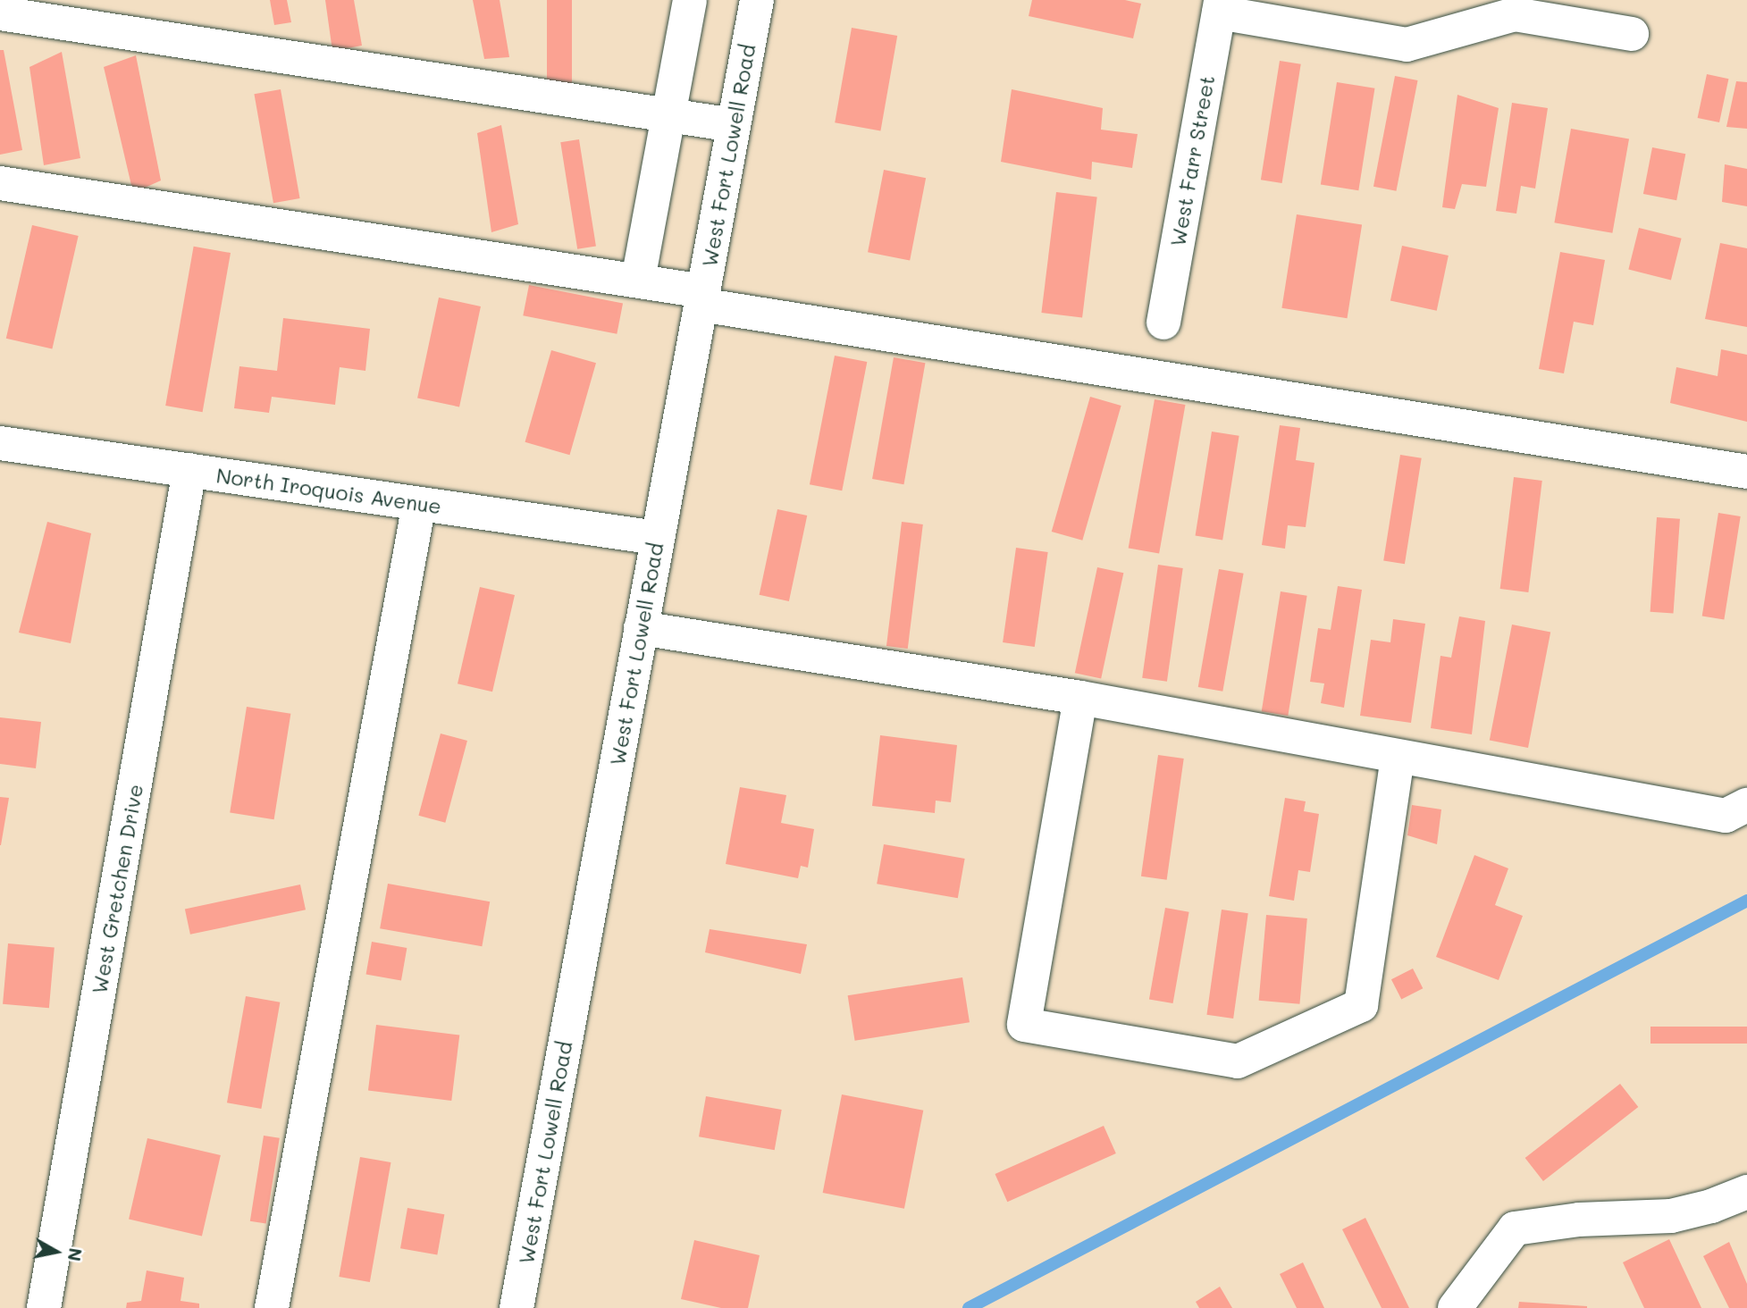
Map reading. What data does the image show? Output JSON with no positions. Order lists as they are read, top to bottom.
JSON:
{
  "streets": {
    "street": [
      "West Fort Lowell Road",
      "West Farr Street",
      "North Iroquois Avenue",
      "West Gretchen Drive"
    ]
  },
  "crossings": [
    ["West Fort Lowell Road", "North Iroquois Avenue"],
    ["North Iroquois Avenue", "West Gretchen Drive"]
  ],
  "north": "right"
}
